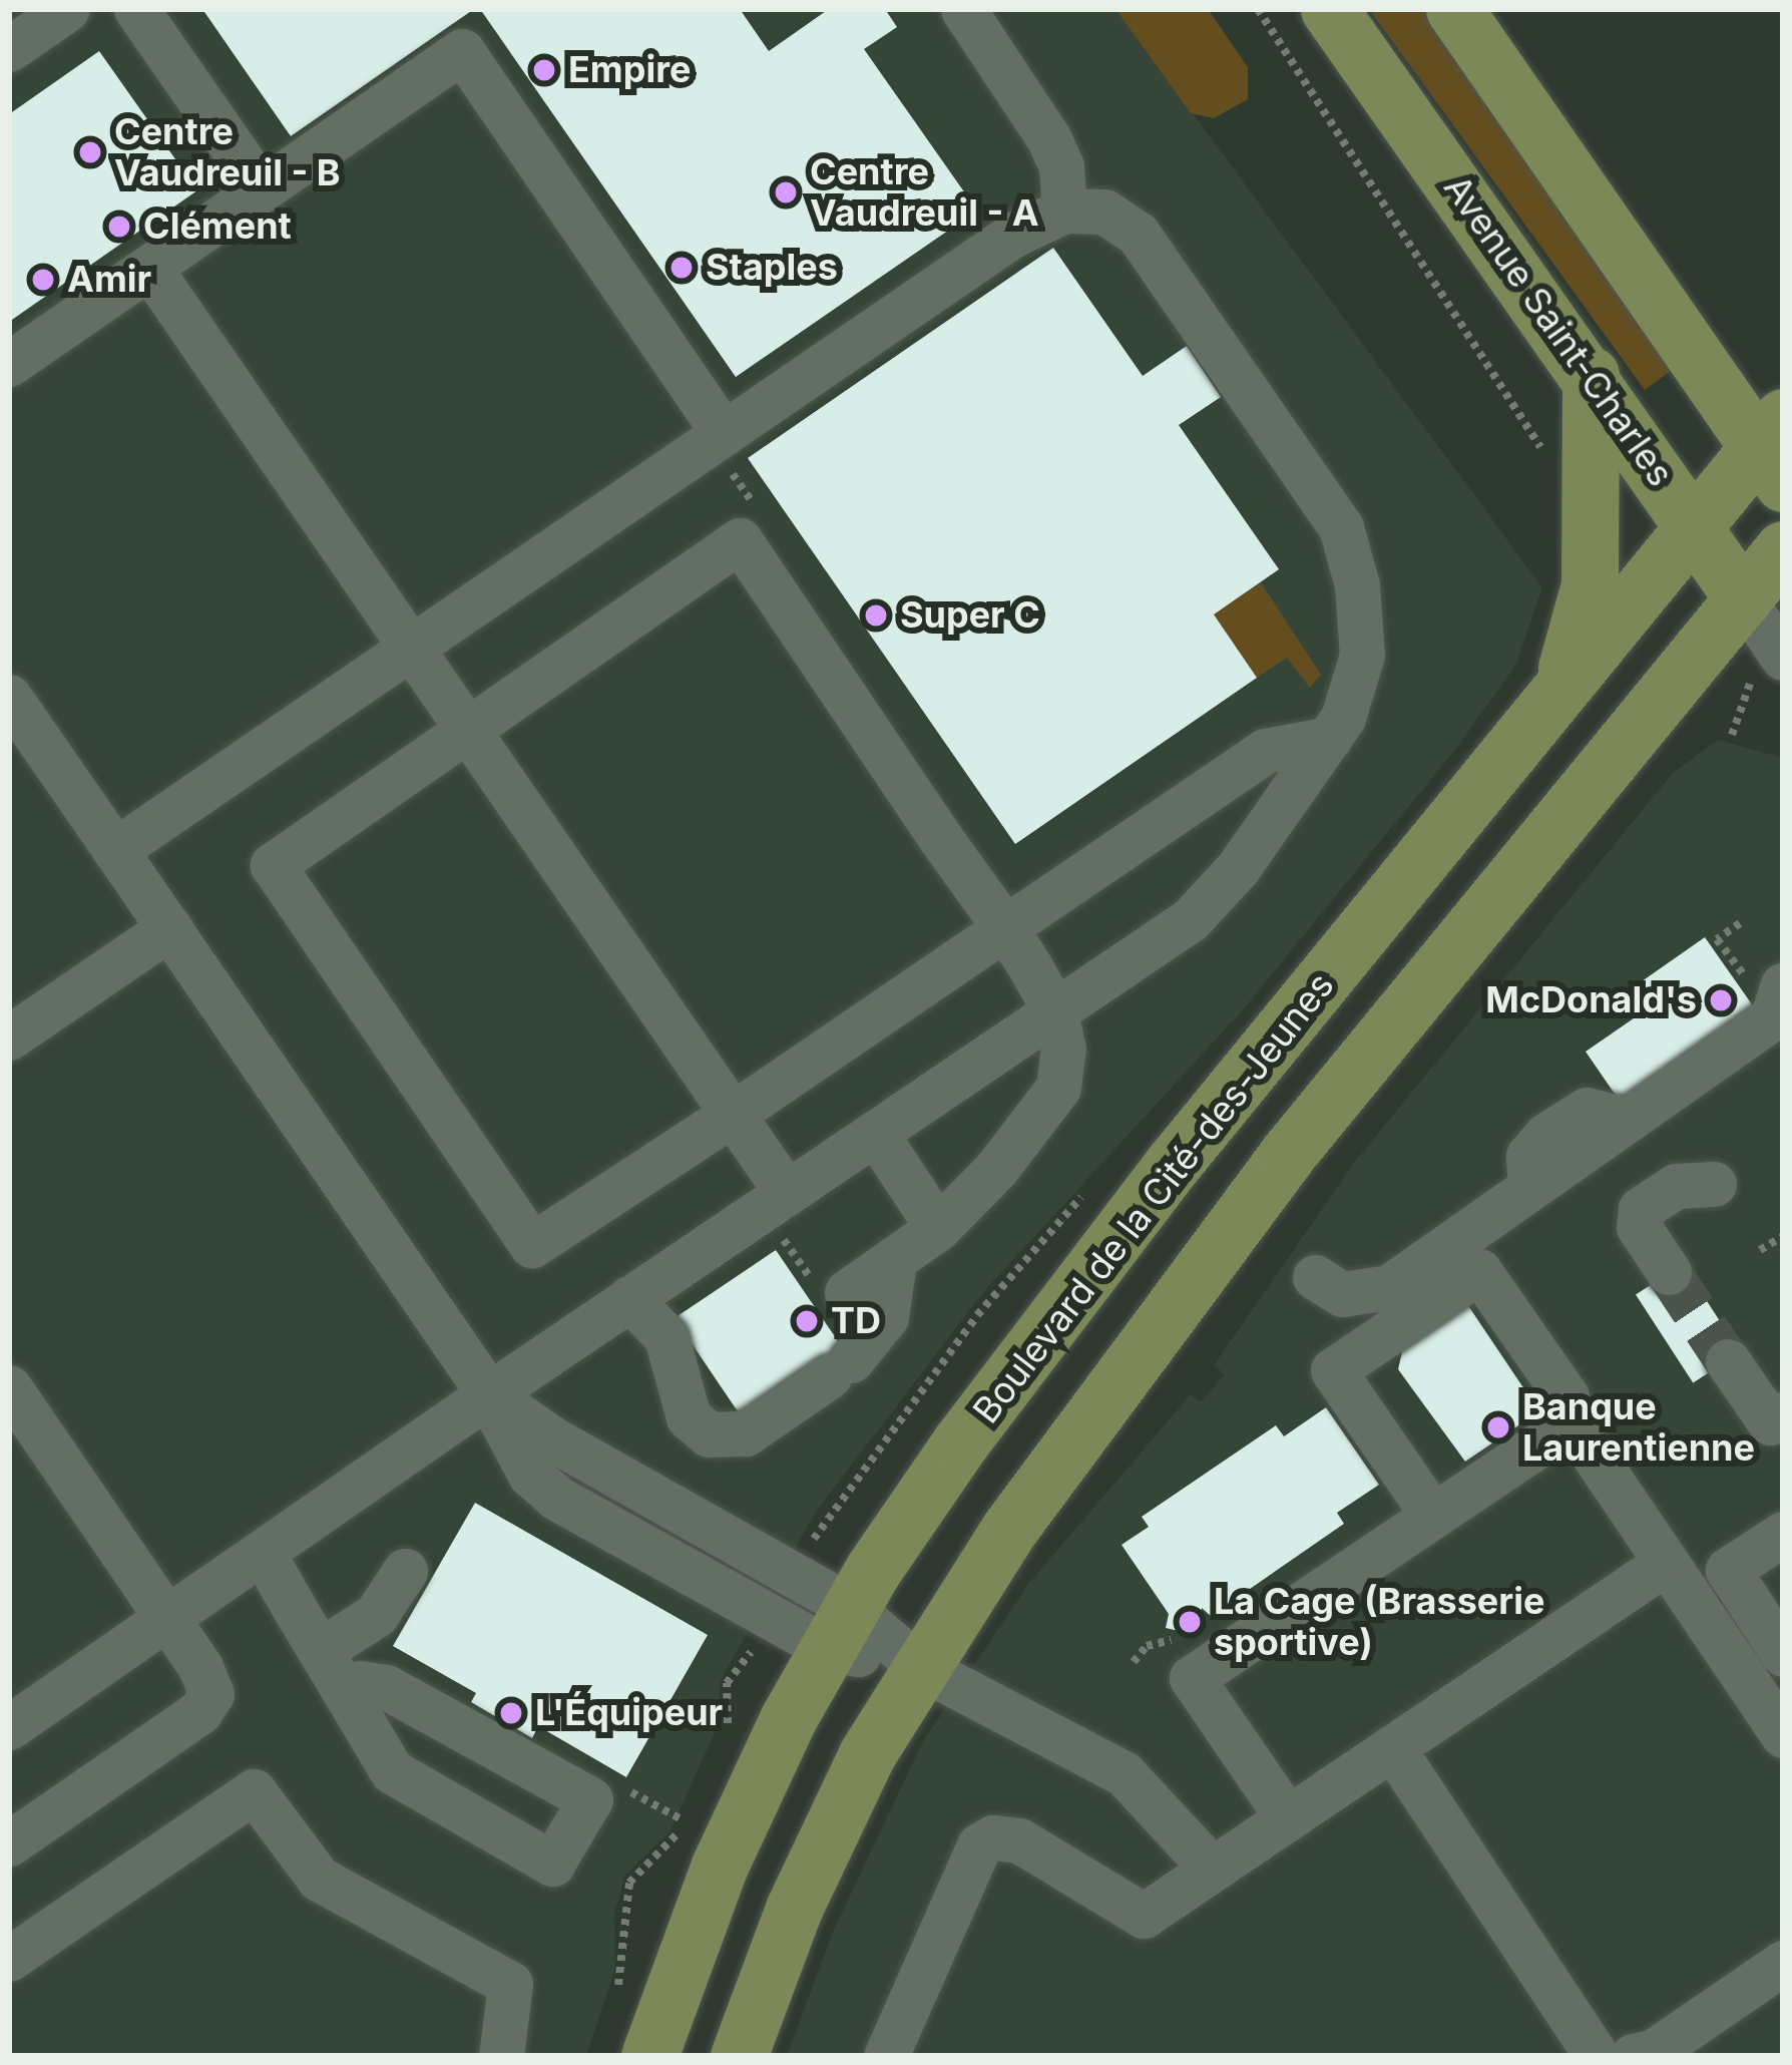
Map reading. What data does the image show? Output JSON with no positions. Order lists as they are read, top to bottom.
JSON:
{
  "streets": {
    "main road": ["Avenue Saint-Charles", "Boulevard de la Cité-des-Jeunes"]
  },
  "crossings": [
    ["Avenue Saint-Charles", "Boulevard de la Cité-des-Jeunes"]
  ],
  "places": [
    "Empire",
    "Centre Vaudreuil - B",
    "Centre Vaudreuil - A",
    "Clément",
    "Staples",
    "Amir",
    "Super C",
    "McDonald's",
    "TD",
    "Banque Laurentienne",
    "La Cage (Brasserie sportive)",
    "L'Équipeur"
  ]
}
